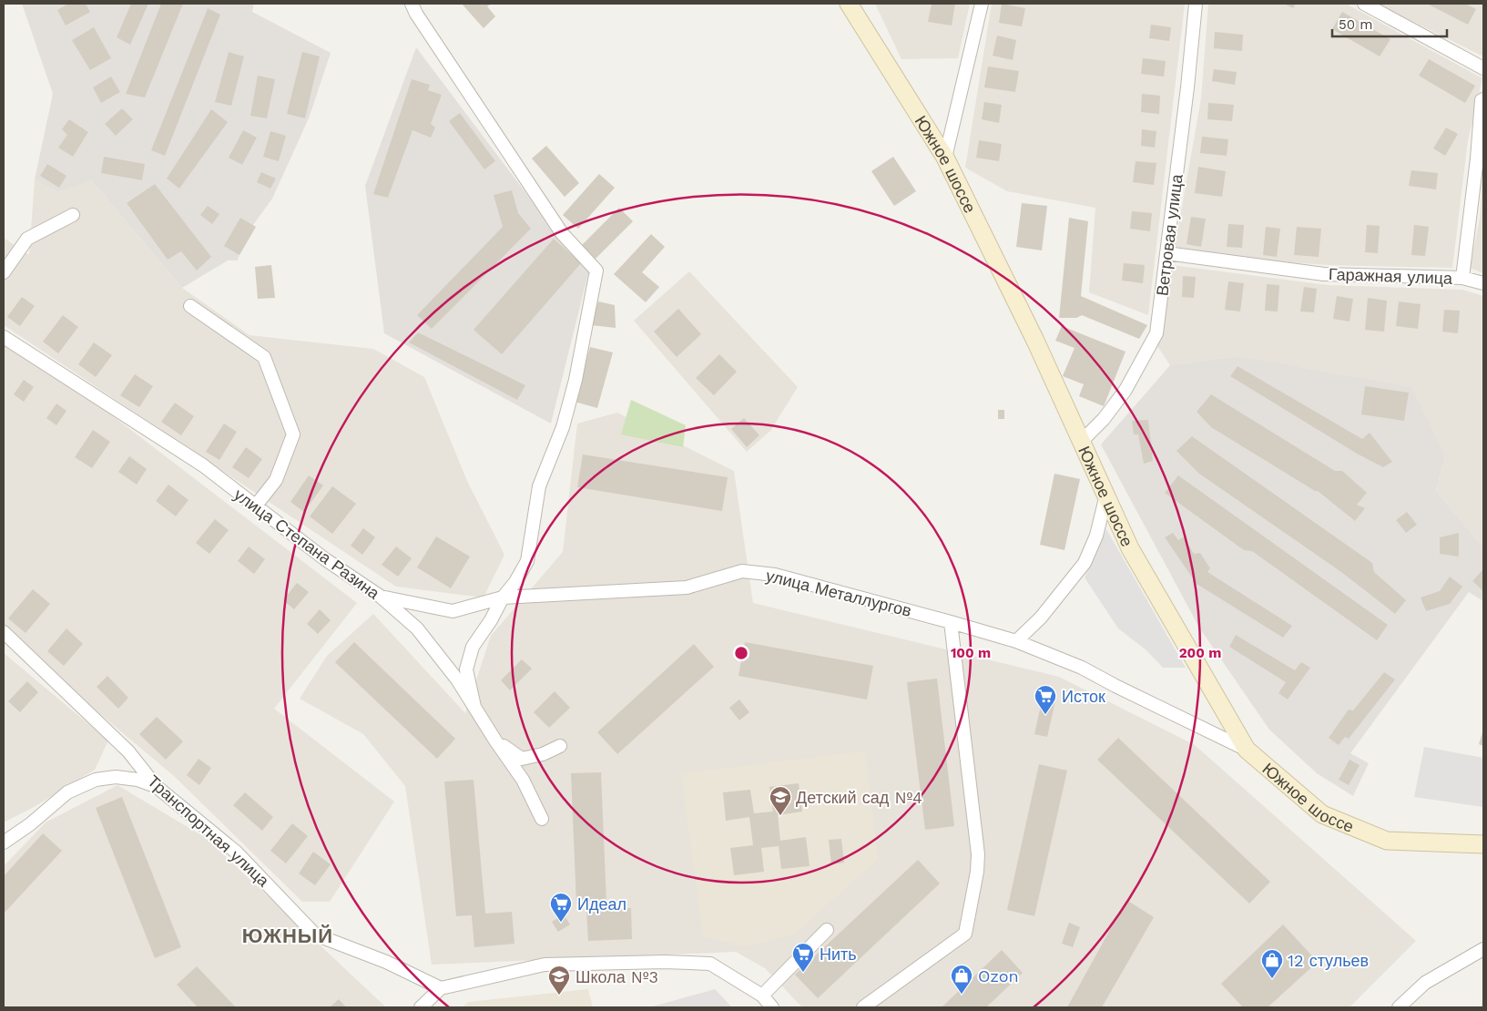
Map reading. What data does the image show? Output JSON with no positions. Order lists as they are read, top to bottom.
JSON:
{
  "streets": {
    "street": [
      "Южное шоссе",
      "Ветровая улица",
      "Гаражная улица",
      "улица Степана Разина",
      "улица Металлургов",
      "Транспортная улица"
    ]
  },
  "crossings": [
    ["Южное шоссе", "Ветровая улица"],
    ["Южное шоссе", "улица Металлургов"],
    ["Ветровая улица", "Гаражная улица"],
    ["улица Степана Разина", "улица Металлургов"]
  ],
  "districts": ["ЮЖНЫЙ"],
  "places": {
    "supermarket": ["Исток", "Идеал", "Нить"],
    "school or university": ["Детский сад №4", "Школа №3"],
    "shop": ["12 стульев", "Ozon"]
  },
  "scale_bar": "50 m",
  "rings": ["100 m", "200 m"]
}
